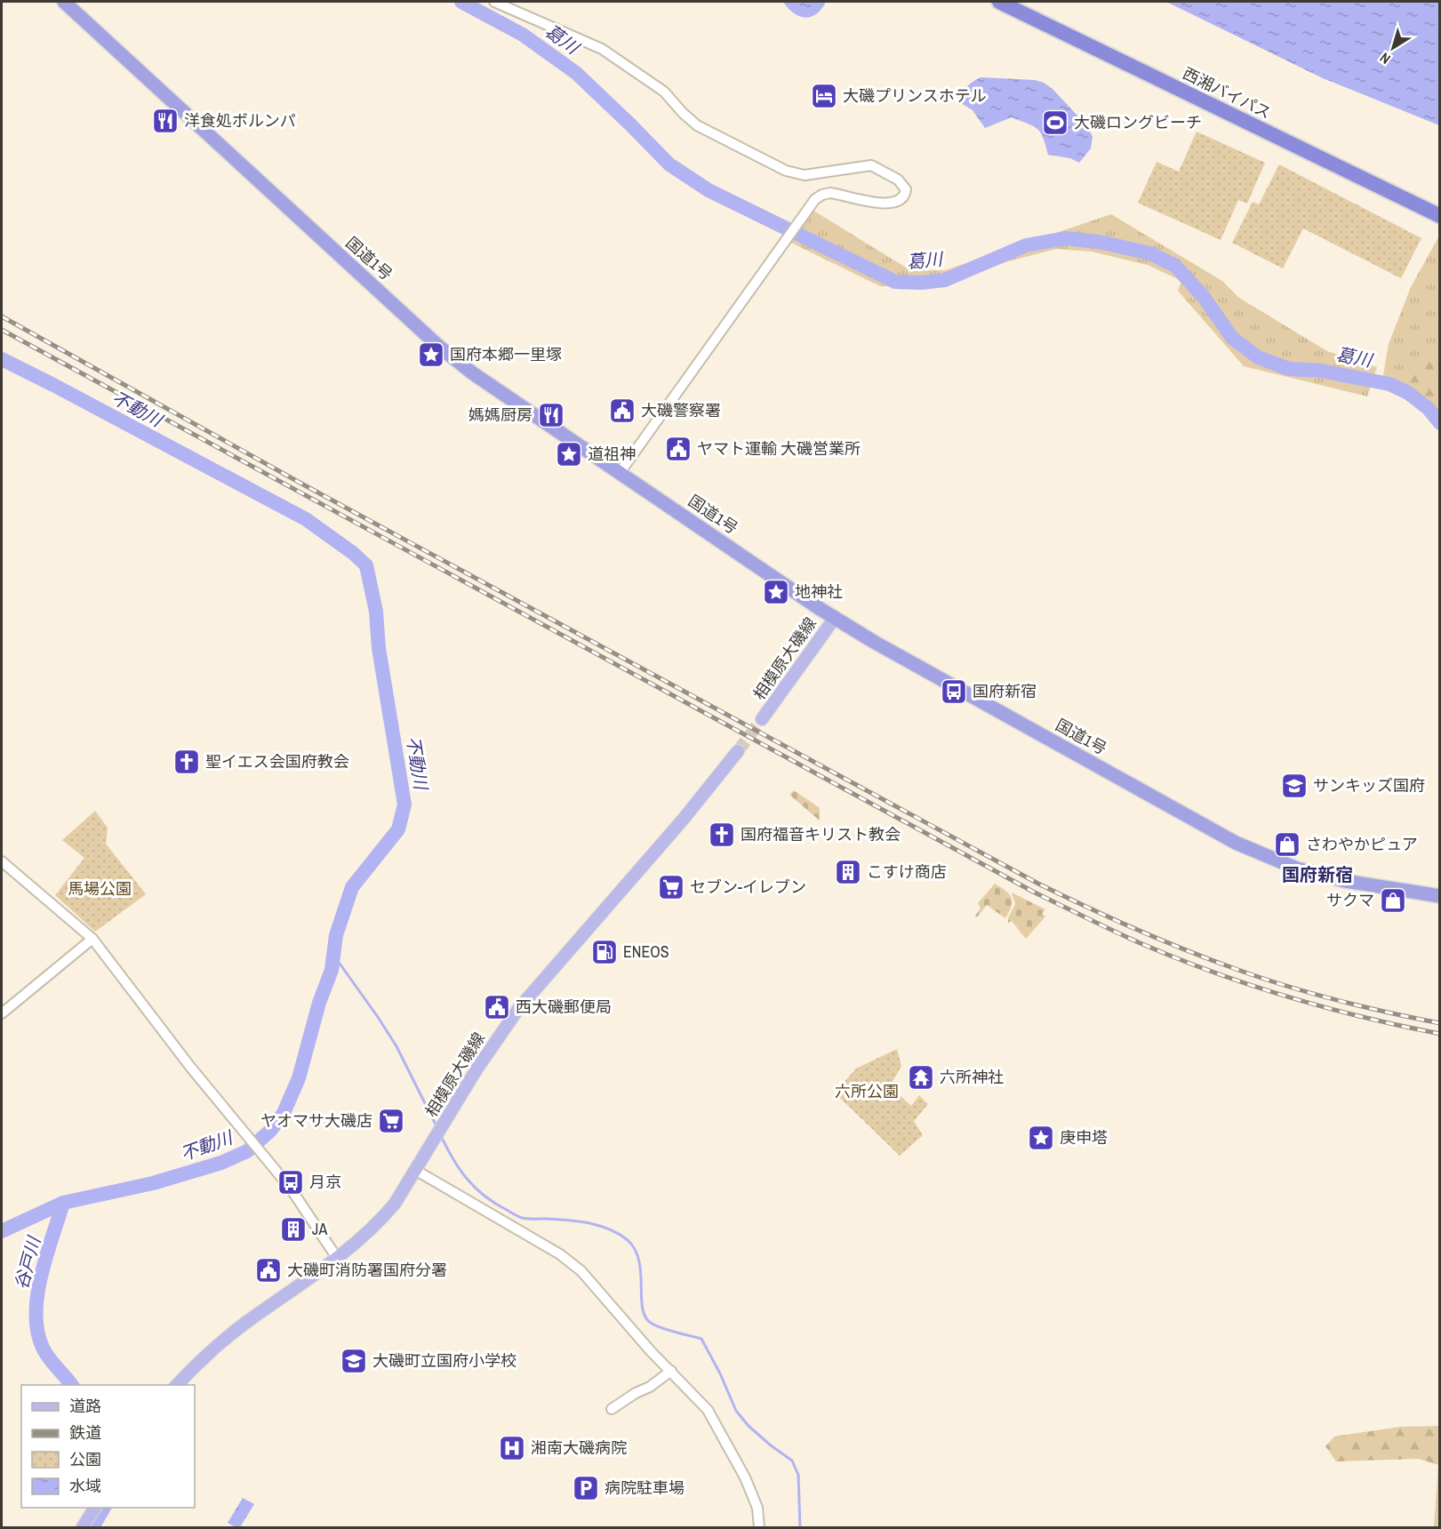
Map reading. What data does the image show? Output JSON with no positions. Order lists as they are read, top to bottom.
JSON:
{
  "streets": {
    "highway": ["西湘バイパス", "国道1号"],
    "main road": ["相模原大磯線"]
  },
  "crossings": [
    ["国道1号", "相模原大磯線"]
  ],
  "districts": ["国府新宿"],
  "water": ["葛川", "不動川", "谷戸川"],
  "parks": ["馬場公園", "六所公園"],
  "places": {
    "hotel": ["大磯プリンスホテル"],
    "restaurant": ["洋食処ボルンパ", "媽媽厨房"],
    "sports": ["大磯ロングビーチ"],
    "place": [
      "国府本郷一里塚",
      "道祖神",
      "地神社",
      "庚申塔"
    ],
    "public building": [
      "大磯警察署",
      "ヤマト運輸 大磯営業所",
      "西大磯郵便局",
      "大磯町消防署国府分署"
    ],
    "bus stop": ["国府新宿", "月京"],
    "church": ["聖イエス会国府教会", "国府福音キリスト教会"],
    "school or university": ["サンキッズ国府", "大磯町立国府小学校"],
    "shop": ["さわやかピュア", "サクマ"],
    "building": ["こすけ商店", "JA"],
    "supermarket": ["セブン-イレブン", "ヤオマサ大磯店"],
    "fuel station": ["ENEOS"],
    "temple": ["六所神社"],
    "hospital": ["湘南大磯病院"],
    "parking": ["病院駐車場"]
  },
  "legend": [
    "道路",
    "鉄道",
    "公園",
    "水域"
  ],
  "north": "bottom left"
}
